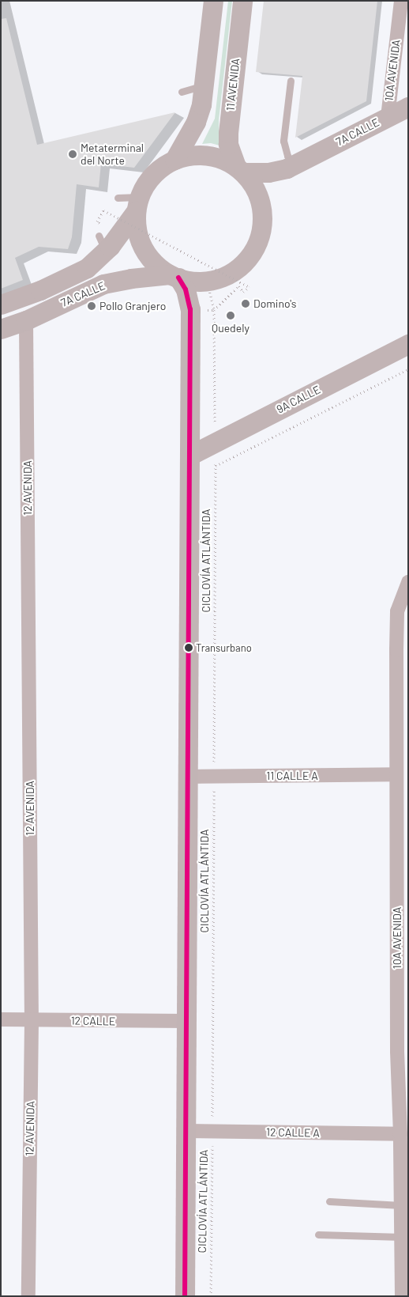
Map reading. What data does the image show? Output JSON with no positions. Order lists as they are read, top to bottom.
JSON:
{
  "streets": {
    "street": [
      "10A AVENIDA",
      "11 AVENIDA",
      "7A CALLE",
      "9A CALLE",
      "12 AVENIDA",
      "11 CALLE A",
      "12 CALLE",
      "12 CALLE A"
    ],
    "path": ["CICLOVÍA ATLÁNTIDA"]
  },
  "crossings": [
    ["10A AVENIDA", "7A CALLE"],
    ["10A AVENIDA", "11 CALLE A"],
    ["10A AVENIDA", "12 CALLE A"],
    ["11 AVENIDA", "7A CALLE"],
    ["11 AVENIDA", "CICLOVÍA ATLÁNTIDA"],
    ["7A CALLE", "12 AVENIDA"],
    ["7A CALLE", "CICLOVÍA ATLÁNTIDA"],
    ["9A CALLE", "CICLOVÍA ATLÁNTIDA"],
    ["12 AVENIDA", "12 CALLE"],
    ["CICLOVÍA ATLÁNTIDA", "11 CALLE A"],
    ["CICLOVÍA ATLÁNTIDA", "12 CALLE A"]
  ],
  "places": [
    "Metaterminal del Norte",
    "Domino's",
    "Pollo Granjero",
    "Quedely",
    "Transurbano"
  ]
}
